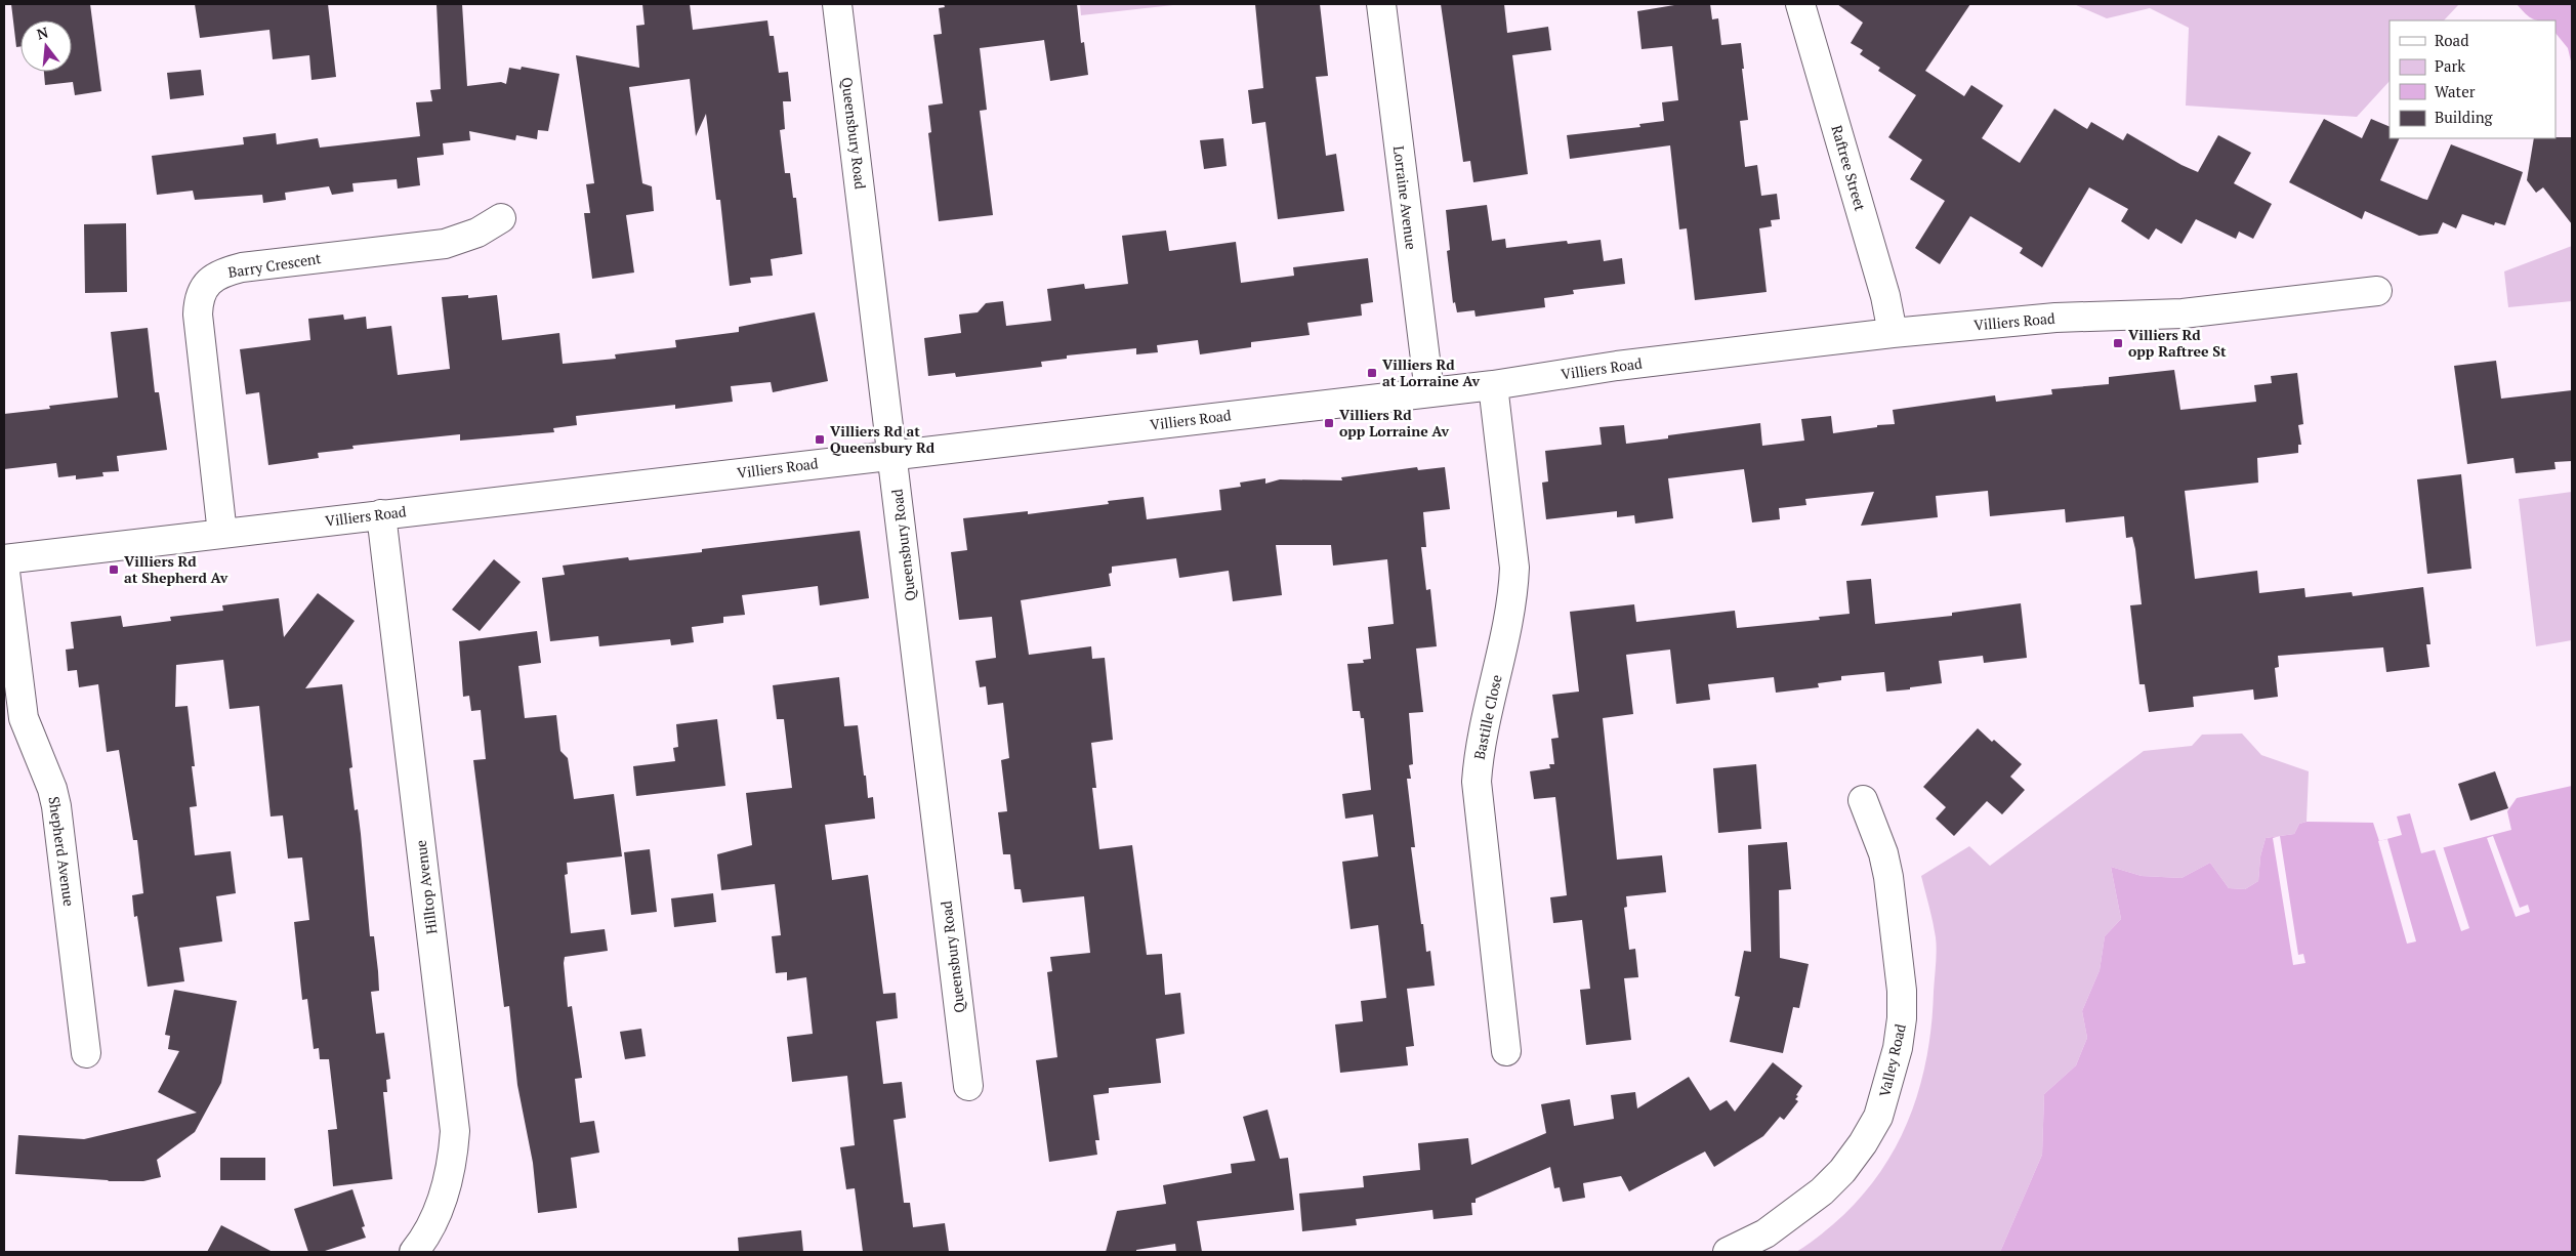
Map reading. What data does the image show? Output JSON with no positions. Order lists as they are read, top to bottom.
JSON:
{
  "streets": {
    "street": [
      "Queensbury Road",
      "Raftree Street",
      "Lorraine Avenue",
      "Barry Crescent",
      "Villiers Road",
      "Bastille Close",
      "Shepherd Avenue",
      "Hilltop Avenue",
      "Valley Road"
    ]
  },
  "crossings": [
    ["Queensbury Road", "Villiers Road"],
    ["Raftree Street", "Villiers Road"],
    ["Lorraine Avenue", "Villiers Road"],
    ["Barry Crescent", "Villiers Road"],
    ["Villiers Road", "Bastille Close"],
    ["Villiers Road", "Hilltop Avenue"]
  ],
  "places": {
    "transit": [
      "Villiers Rd opp Raftree St",
      "Villiers Rd at Lorraine Av",
      "Villiers Rd opp Lorraine Av",
      "Villiers Rd at Queensbury Rd",
      "Villiers Rd at Shepherd Av"
    ]
  },
  "legend": [
    "Road",
    "Park",
    "Water",
    "Building"
  ],
  "north": "top"
}
